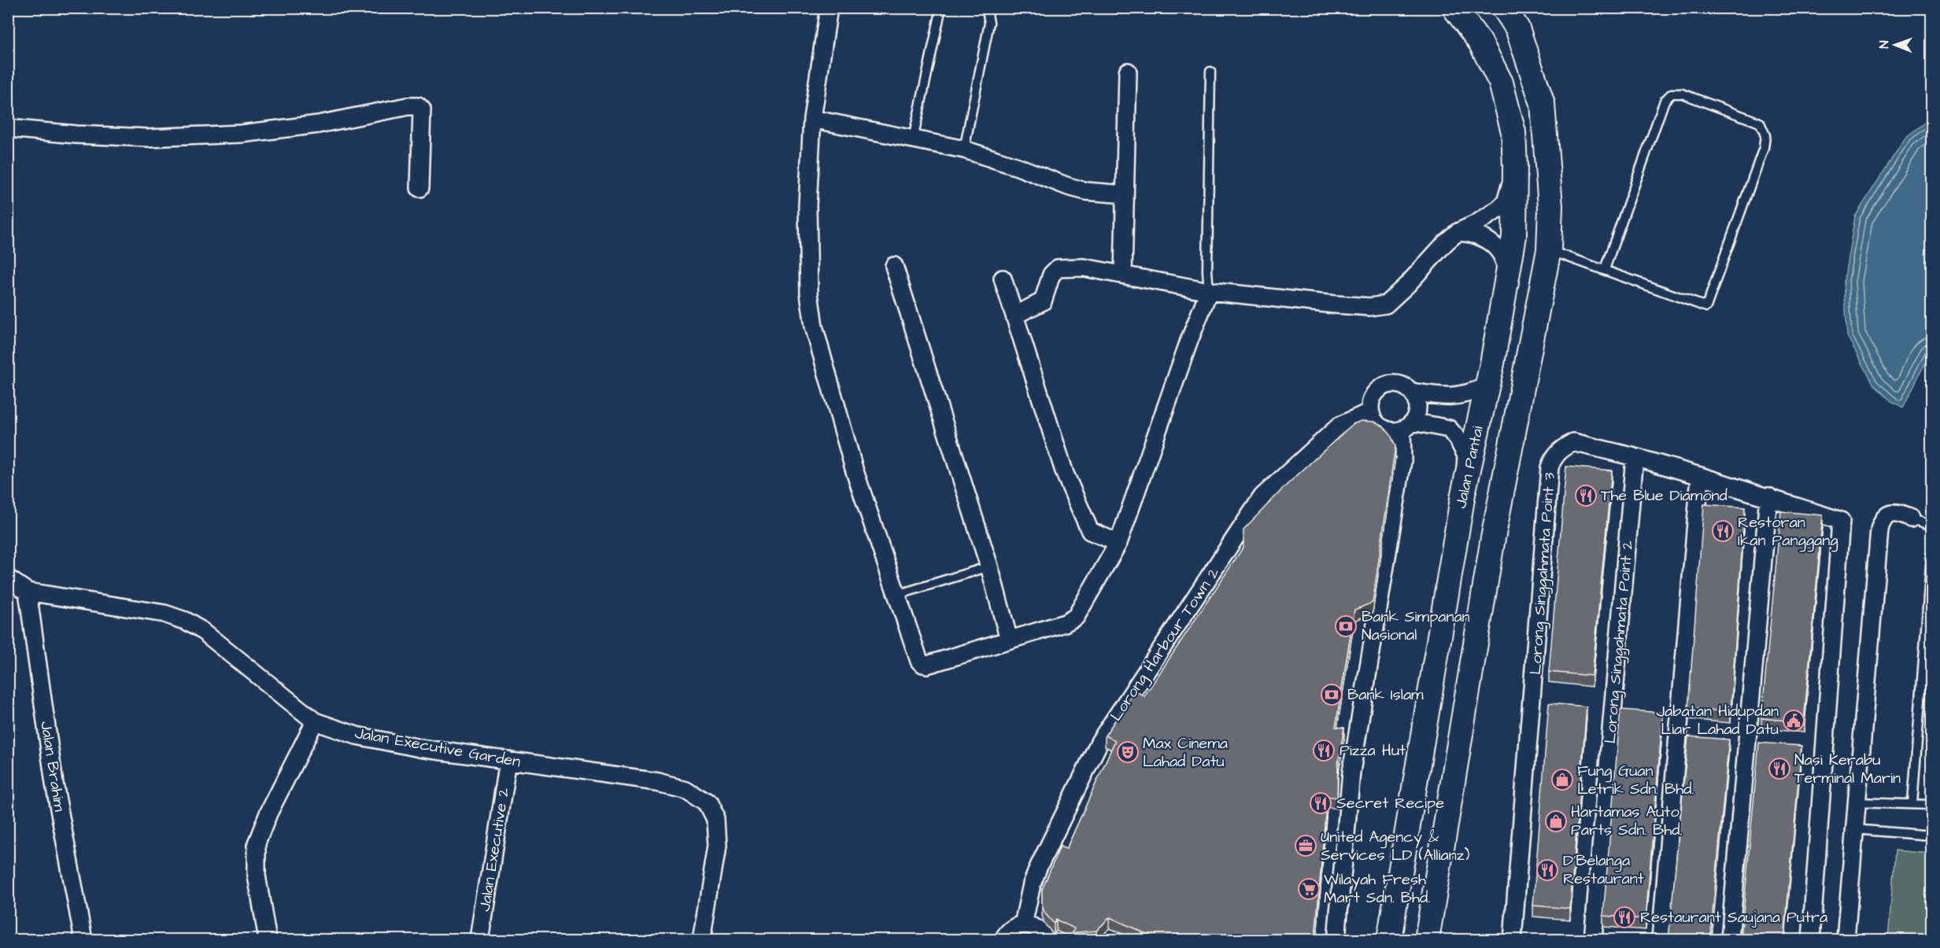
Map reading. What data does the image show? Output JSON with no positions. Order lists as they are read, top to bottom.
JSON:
{
  "streets": {
    "street": [
      "Jalan Pantai",
      "Lorong Singgahmata Point 3",
      "Lorong Singgahmata Point 2",
      "Lorong Harbour Town 2",
      "Jalan Executive Garden",
      "Jalan Brahim",
      "Jalan Executive 2"
    ]
  },
  "crossings": [
    ["Lorong Singgahmata Point 3", "Lorong Singgahmata Point 2"],
    ["Jalan Executive Garden", "Jalan Brahim"],
    ["Jalan Executive Garden", "Jalan Executive 2"]
  ],
  "places": {
    "restaurant": [
      "The Blue Diamond",
      "Restoran Ikan Panggang",
      "Pizza Hut",
      "Nasi Kerabu Terminal Marin",
      "Secret Recipe",
      "D'Belanga Restaurant",
      "Restaurant Saujana Putra"
    ],
    "bank": ["Bank Simpanan Nasional", "Bank Islam"],
    "public building": ["Jabatan Hidupdan Liar Lahad Datu"],
    "theatre": ["Max Cinema Lahad Datu"],
    "shop": ["Fung Guan Letrik Sdn. Bhd.", "Hartamas Auto Parts Sdn. Bhd."],
    "office": ["United Agency & Services LD (Allianz)"],
    "supermarket": ["Wilayah Fresh Mart Sdn. Bhd."]
  },
  "north": "left"
}
